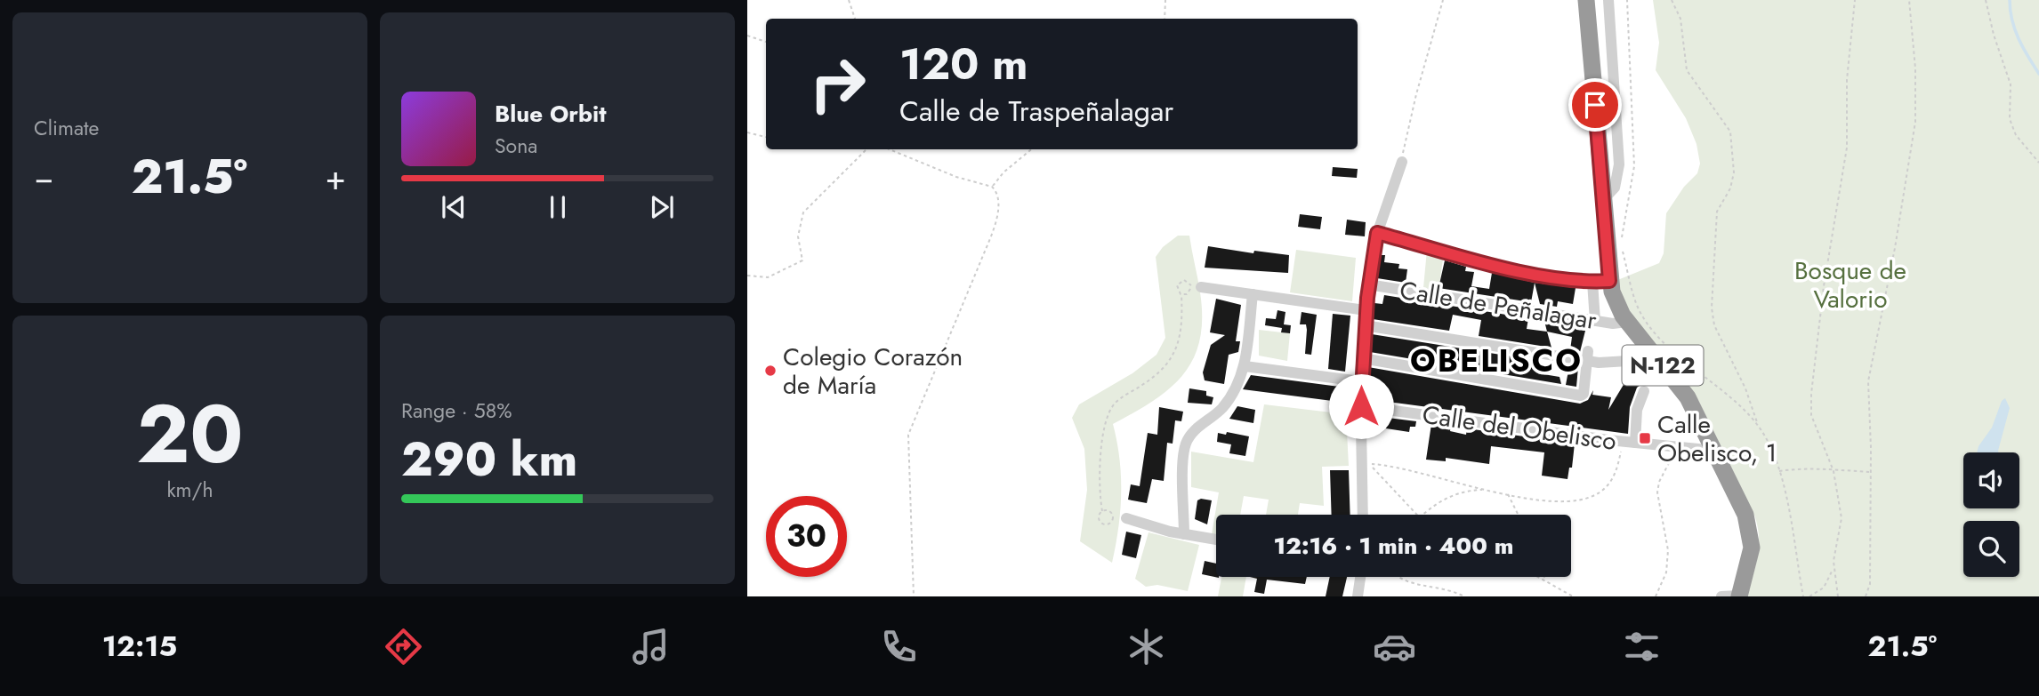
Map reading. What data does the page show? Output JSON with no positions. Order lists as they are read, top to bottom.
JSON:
{
  "streets": {
    "highway": ["N-122"],
    "street": ["Calle de Peñalagar", "Calle del Obelisco"]
  },
  "crossings": [
    ["Calle de Peñalagar", "N-122"],
    ["N-122", "Calle del Obelisco"]
  ],
  "districts": ["OBELISCO"],
  "parks": ["Bosque de Valorio"],
  "places": {
    "other": ["Colegio Corazón de María"],
    "transit": ["Calle Obelisco, 1"]
  },
  "page": {
    "tile": [
      "Climate",
      ["20", "km/h"],
      ["Range · 58%", "290 km"]
    ],
    "turn": ["120 m", "Calle de Traspeñalagar"],
    "song": ["Blue Orbit", "Sona"],
    "heat": ["−", "21.5°", "+"],
    "limit": "30",
    "trip": "12:16 · 1 min · 400 m",
    "tabs": ["12:15", "21.5°"]
  }
}
